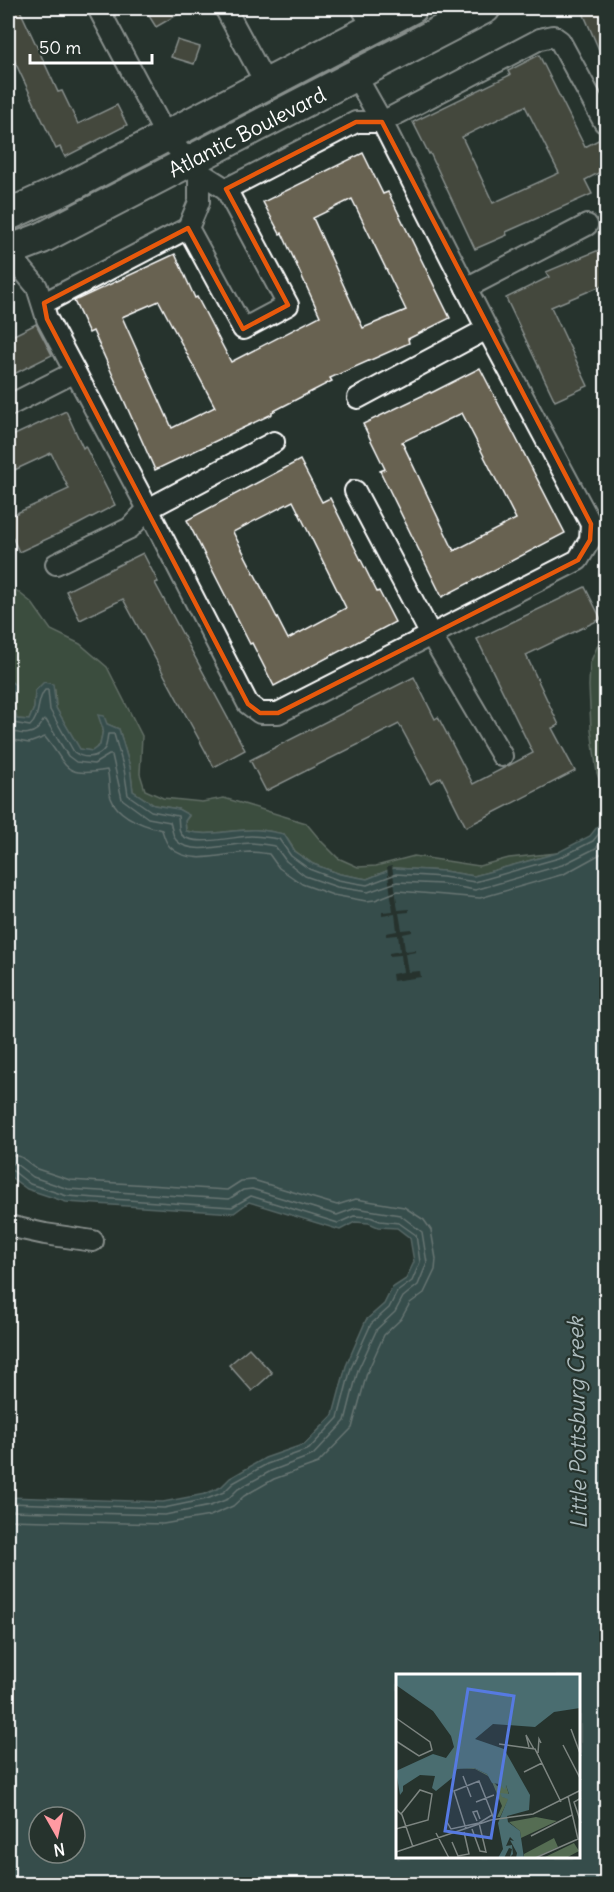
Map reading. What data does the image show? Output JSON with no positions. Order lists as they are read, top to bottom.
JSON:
{
  "streets": {
    "main road": ["Atlantic Boulevard"]
  },
  "water": ["Little Pottsburg Creek"],
  "scale_bar": "50 m",
  "north": "bottom"
}
